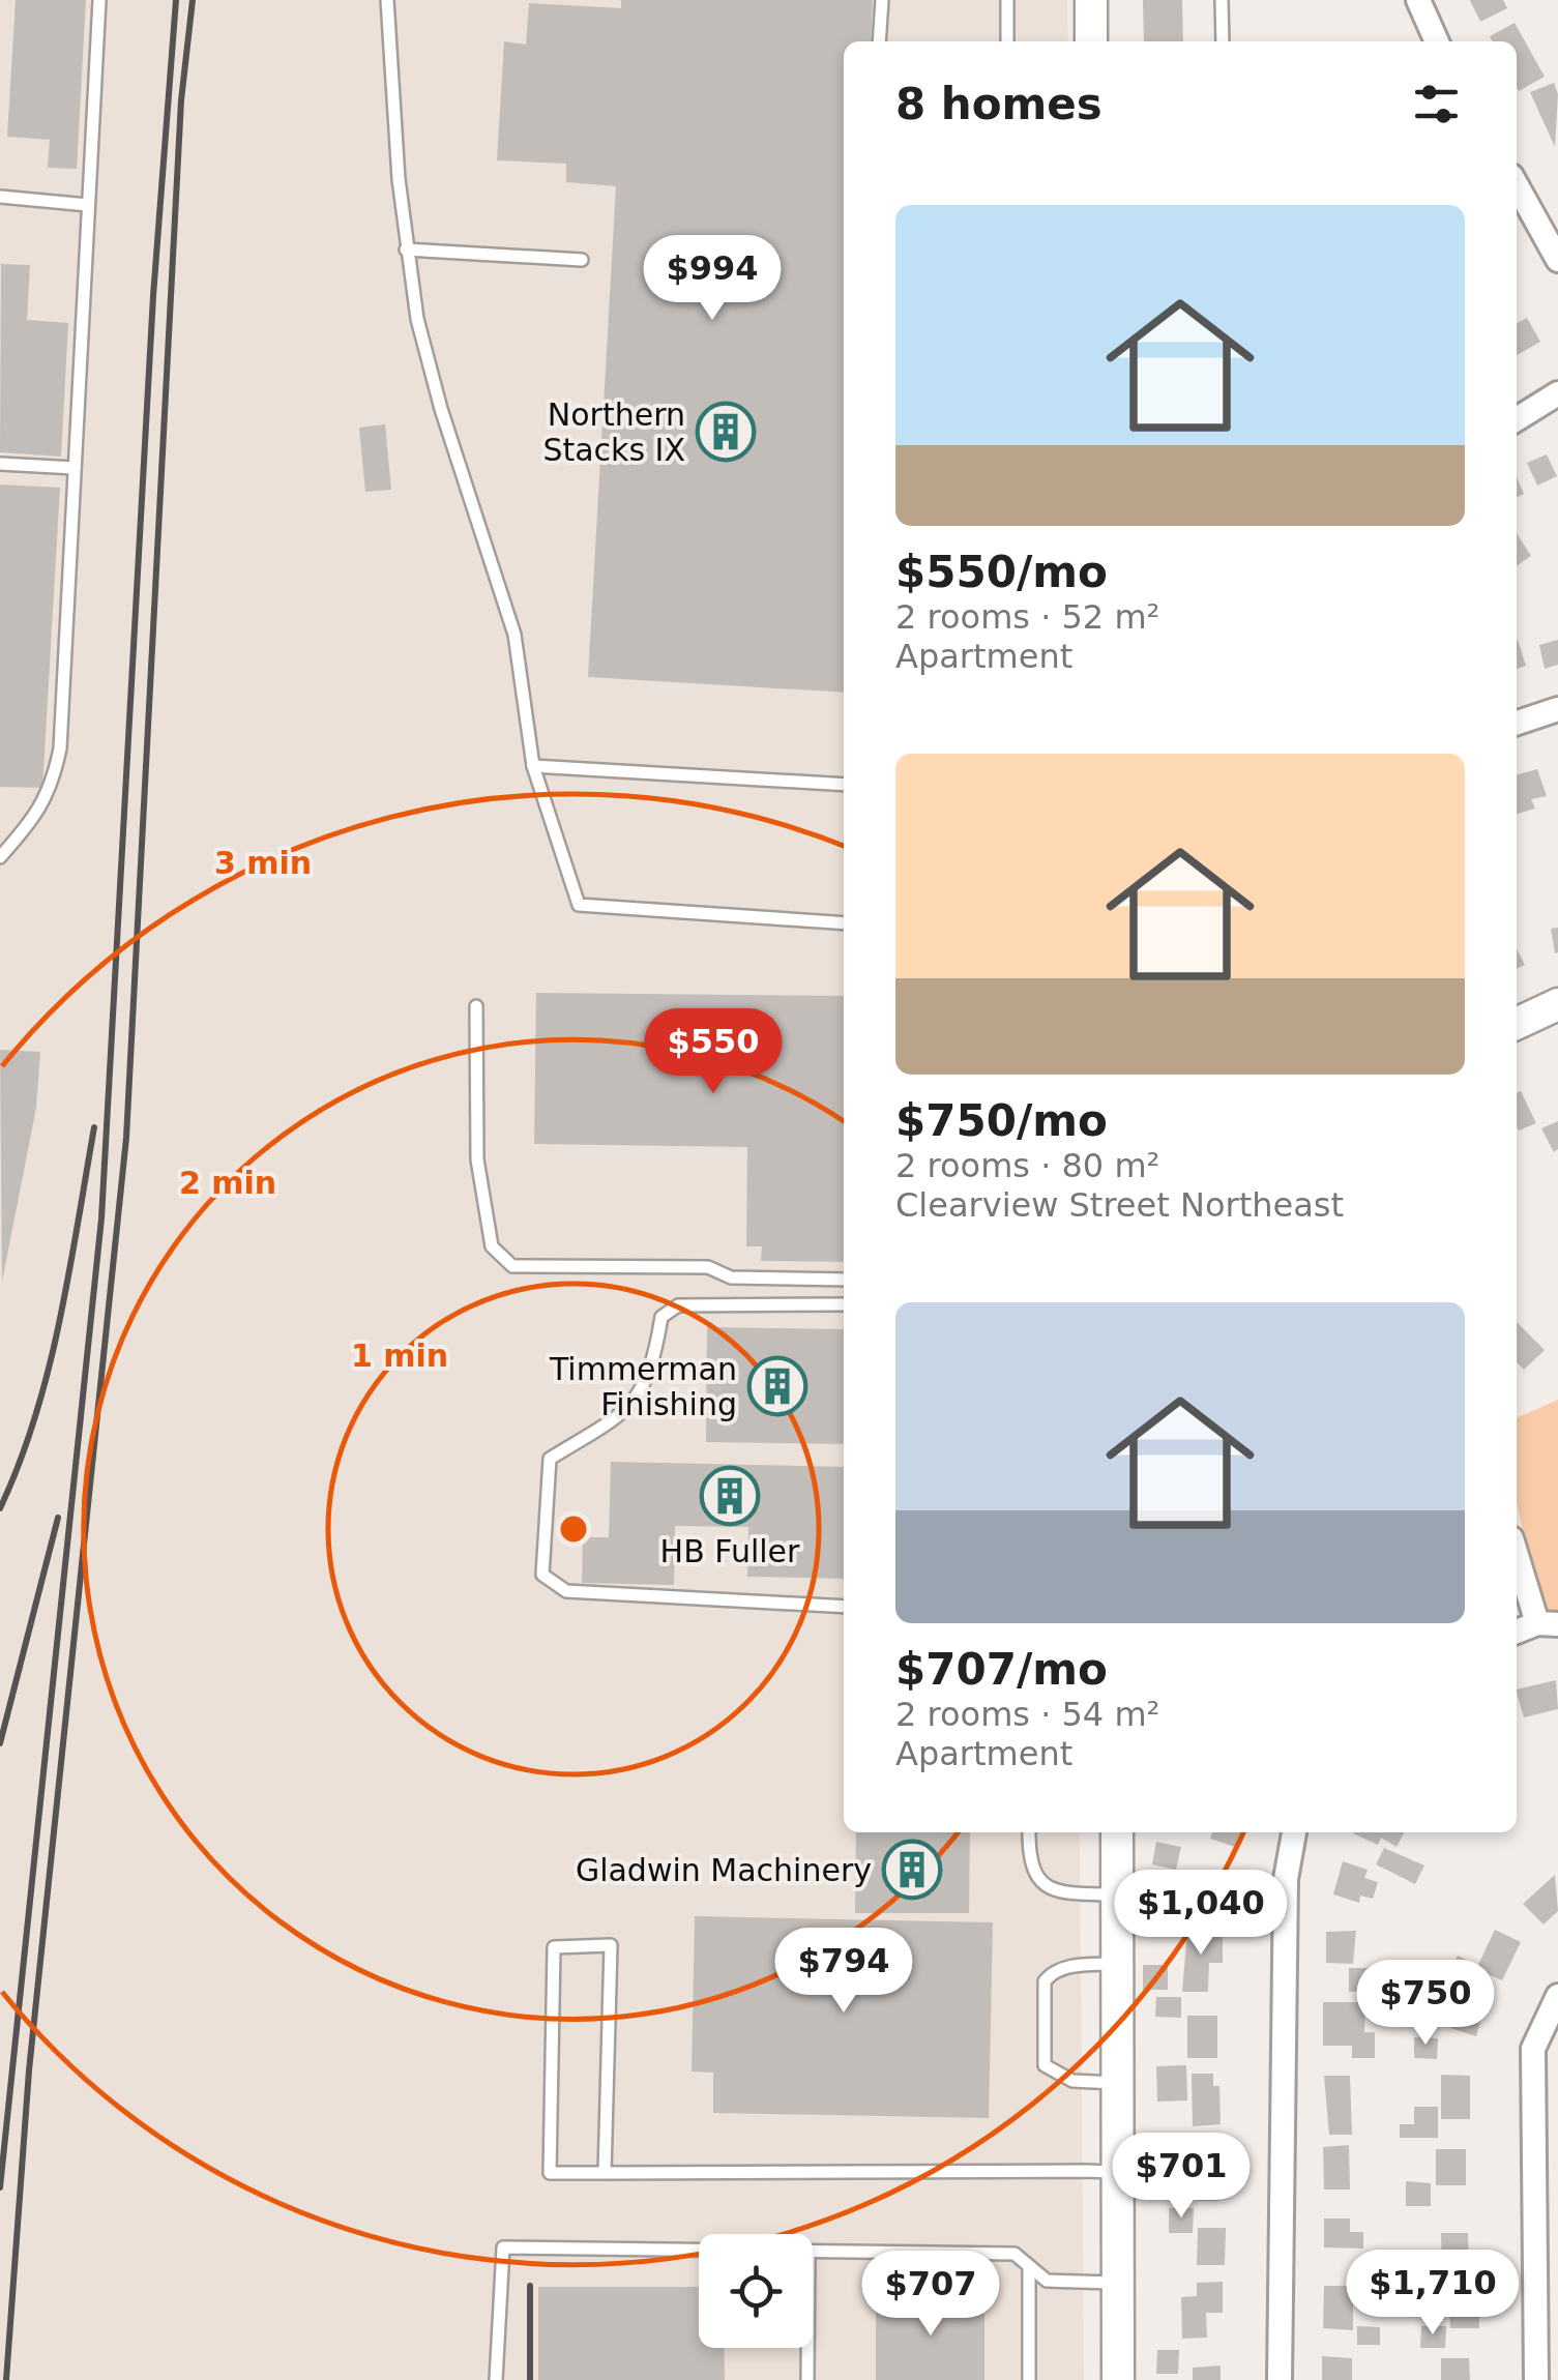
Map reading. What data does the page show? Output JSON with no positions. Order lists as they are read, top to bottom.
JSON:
{
  "places": {
    "building": [
      "Northern Stacks IX",
      "Timmerman Finishing",
      "HB Fuller",
      "Gladwin Machinery"
    ]
  },
  "page": {
    "heading": "8 homes",
    "list": [
      {
        "name": "$550/mo",
        "note": "2 rooms · 52 m² · Apartment"
      },
      {
        "name": "$750/mo",
        "note": "2 rooms · 80 m² · Clearview Street Northeast"
      },
      {
        "name": "$707/mo",
        "note": "2 rooms · 54 m² · Apartment"
      }
    ],
    "price": [
      "$994",
      "$550",
      "$1,040",
      "$794",
      "$750",
      "$701",
      "$1,710",
      "$707"
    ]
  },
  "rings": ["3 min", "2 min", "1 min"]
}
